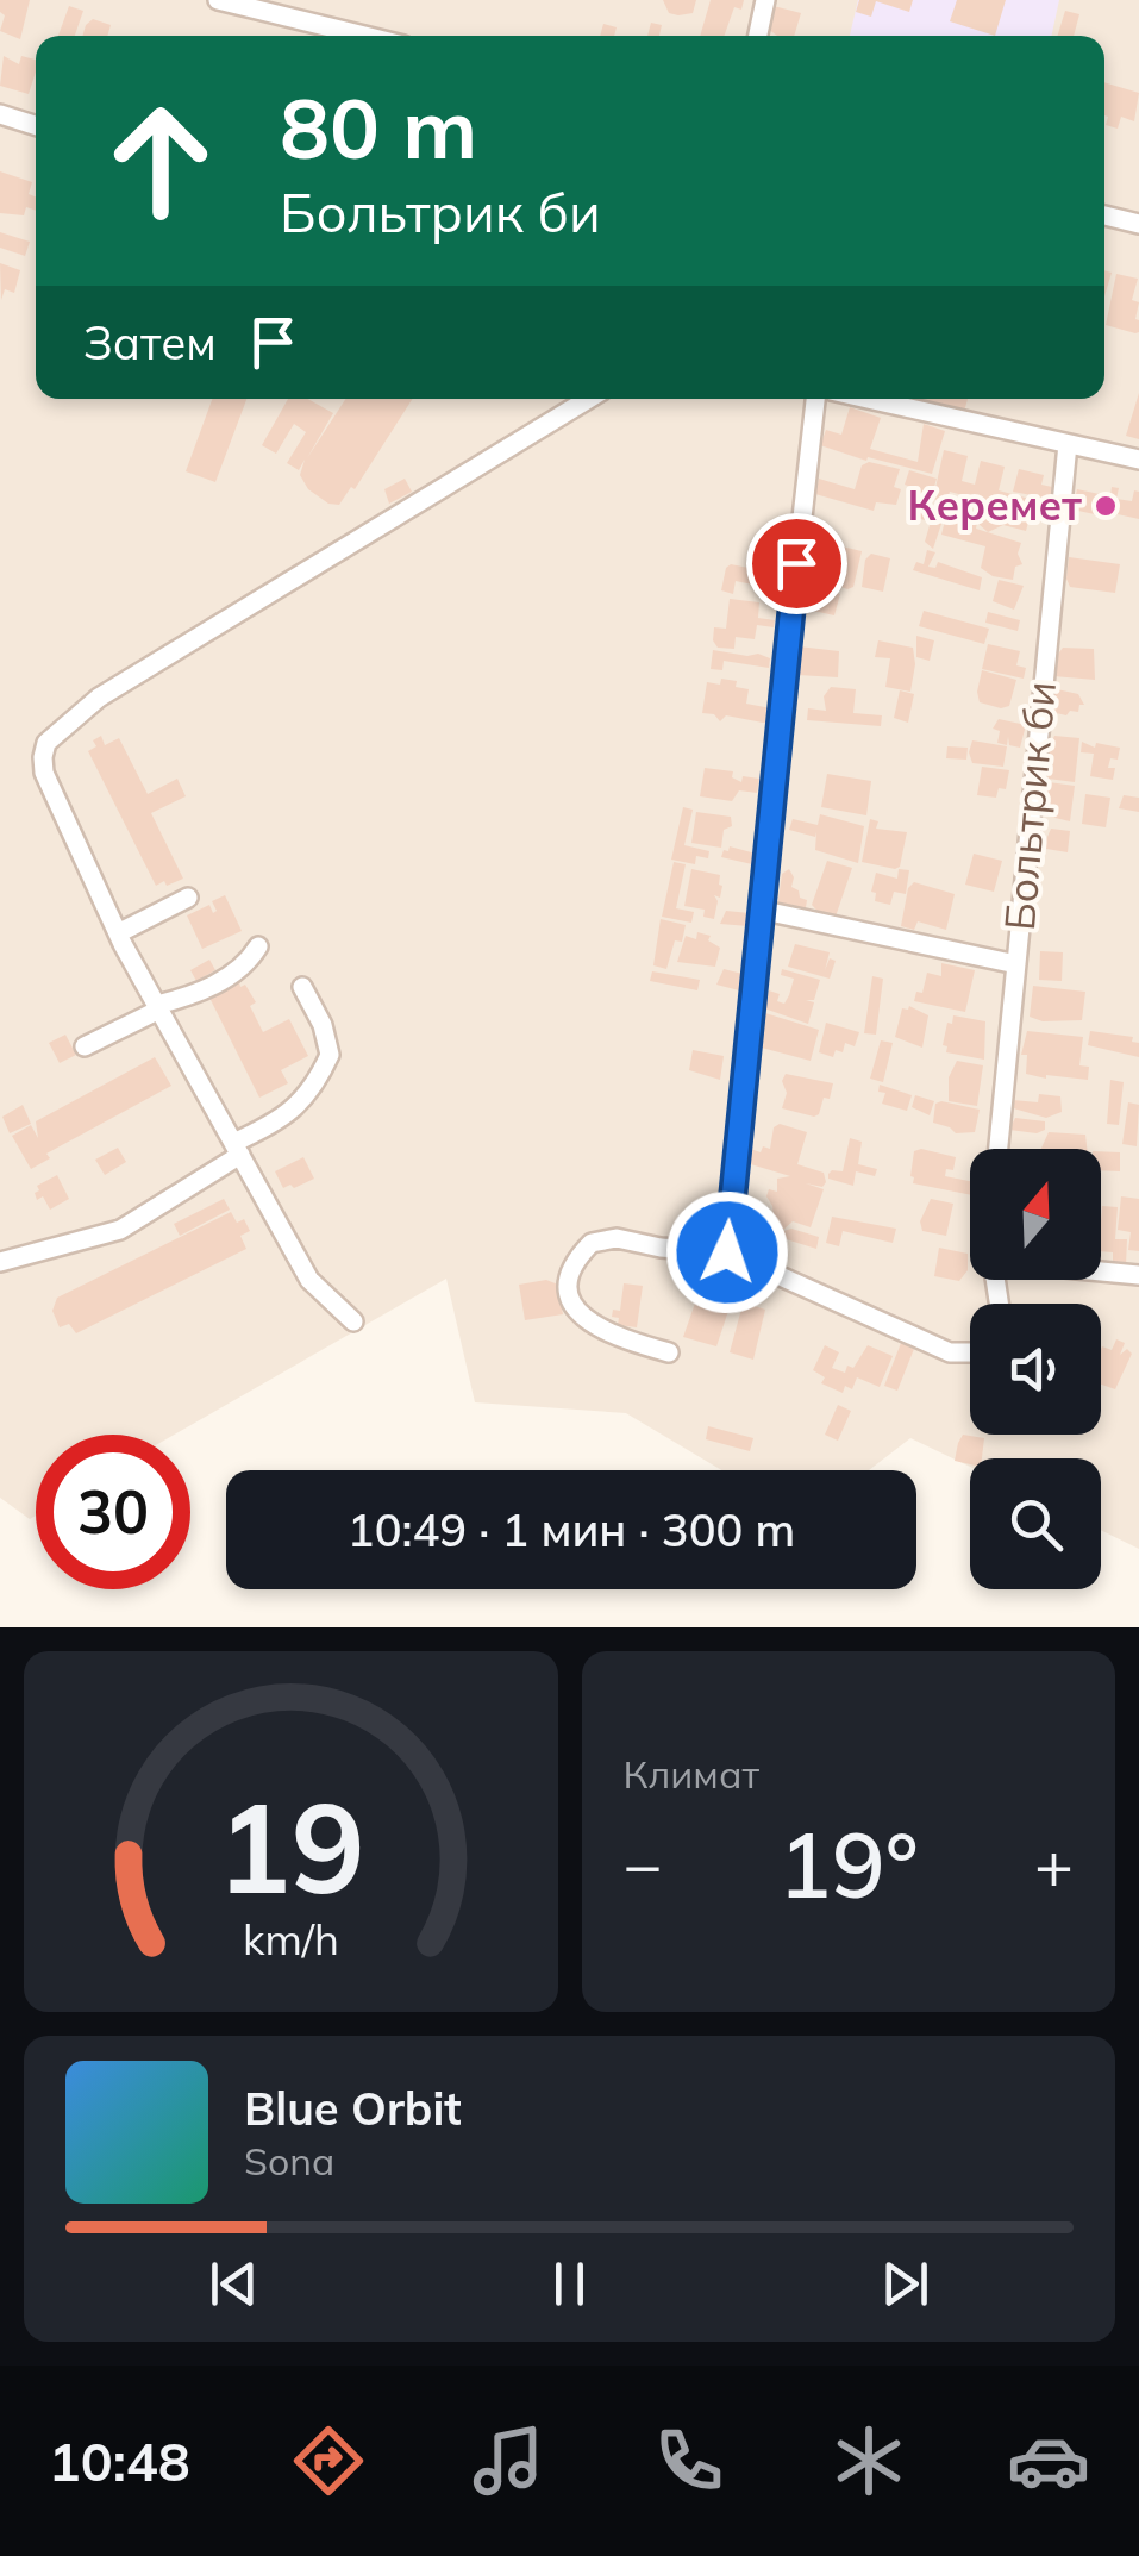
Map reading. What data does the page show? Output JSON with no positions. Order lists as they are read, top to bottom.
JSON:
{
  "streets": {
    "street": ["Больтрик би"]
  },
  "places": ["Керемет"],
  "north": "top",
  "page": {
    "turn": ["80 m", "Больтрик би"],
    "then": "Затем",
    "limit": "30",
    "trip": "10:49 · 1 мин · 300 m",
    "tile": "Климат",
    "heat": ["−", "19°", "+"],
    "song": ["Blue Orbit", "Sona"],
    "tabs": "10:48",
    "gauge": ["19", "km/h"]
  }
}
